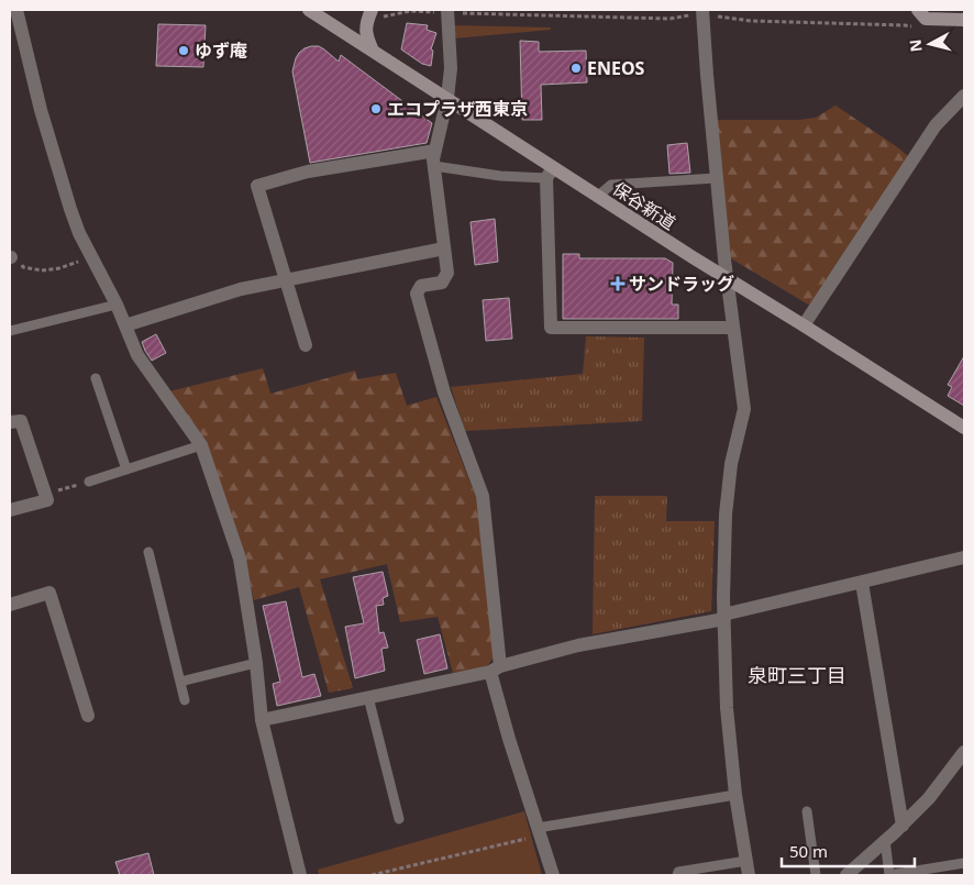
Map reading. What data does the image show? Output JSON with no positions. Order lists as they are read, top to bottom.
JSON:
{
  "streets": {
    "main road": ["保谷新道"]
  },
  "districts": ["泉町三丁目"],
  "places": {
    "other": ["ゆず庵", "ENEOS", "エコプラザ西東京"],
    "health": ["サンドラッグ"]
  },
  "scale_bar": "50 m",
  "north": "left"
}
